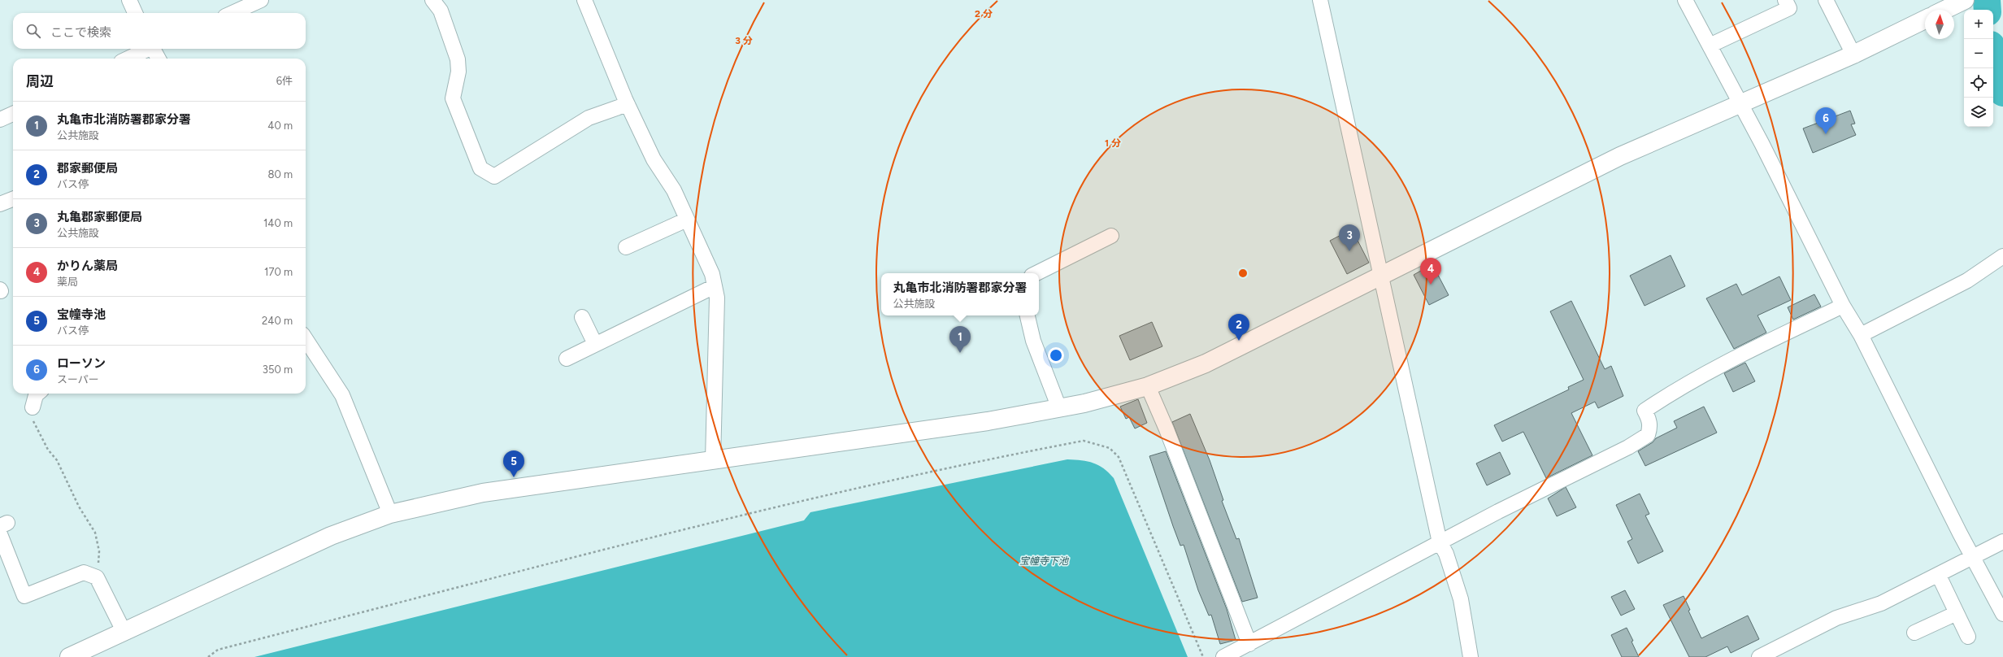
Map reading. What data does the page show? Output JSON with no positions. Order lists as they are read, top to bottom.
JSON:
{
  "water": ["宝幢寺下池"],
  "north": "top",
  "page": {
    "map_buttons": ["+", "−"],
    "search": "ここで検索",
    "heading": ["周辺", "6件"],
    "list": [
      {
        "mark": "1",
        "name": "丸亀市北消防署郡家分署",
        "note": "公共施設",
        "value": "40 m"
      },
      {
        "mark": "2",
        "name": "郡家郵便局",
        "note": "バス停",
        "value": "80 m"
      },
      {
        "mark": "3",
        "name": "丸亀郡家郵便局",
        "note": "公共施設",
        "value": "140 m"
      },
      {
        "mark": "4",
        "name": "かりん薬局",
        "note": "薬局",
        "value": "170 m"
      },
      {
        "mark": "5",
        "name": "宝幢寺池",
        "note": "バス停",
        "value": "240 m"
      },
      {
        "mark": "6",
        "name": "ローソン",
        "note": "スーパー",
        "value": "350 m"
      }
    ],
    "pins": [
      "6",
      "3",
      "4",
      "2",
      "1",
      "5"
    ],
    "popup": ["丸亀市北消防署郡家分署", "公共施設"]
  },
  "rings": ["2 分", "3 分", "1 分"]
}
